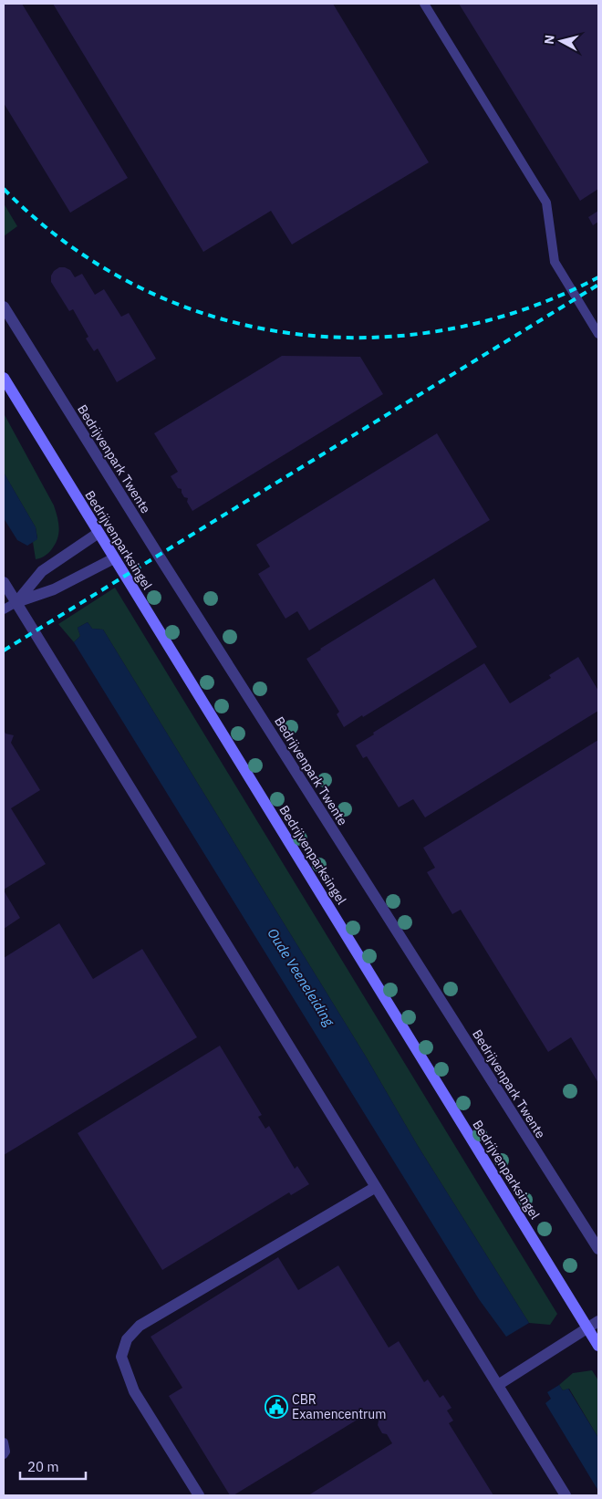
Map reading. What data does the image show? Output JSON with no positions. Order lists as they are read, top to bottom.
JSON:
{
  "streets": {
    "street": ["Bedrijvenpark Twente", "Bedrijvenparksingel"]
  },
  "water": ["Oude Veeneleiding"],
  "places": {
    "public building": ["CBR Examencentrum"]
  },
  "scale_bar": "20 m",
  "north": "left"
}
